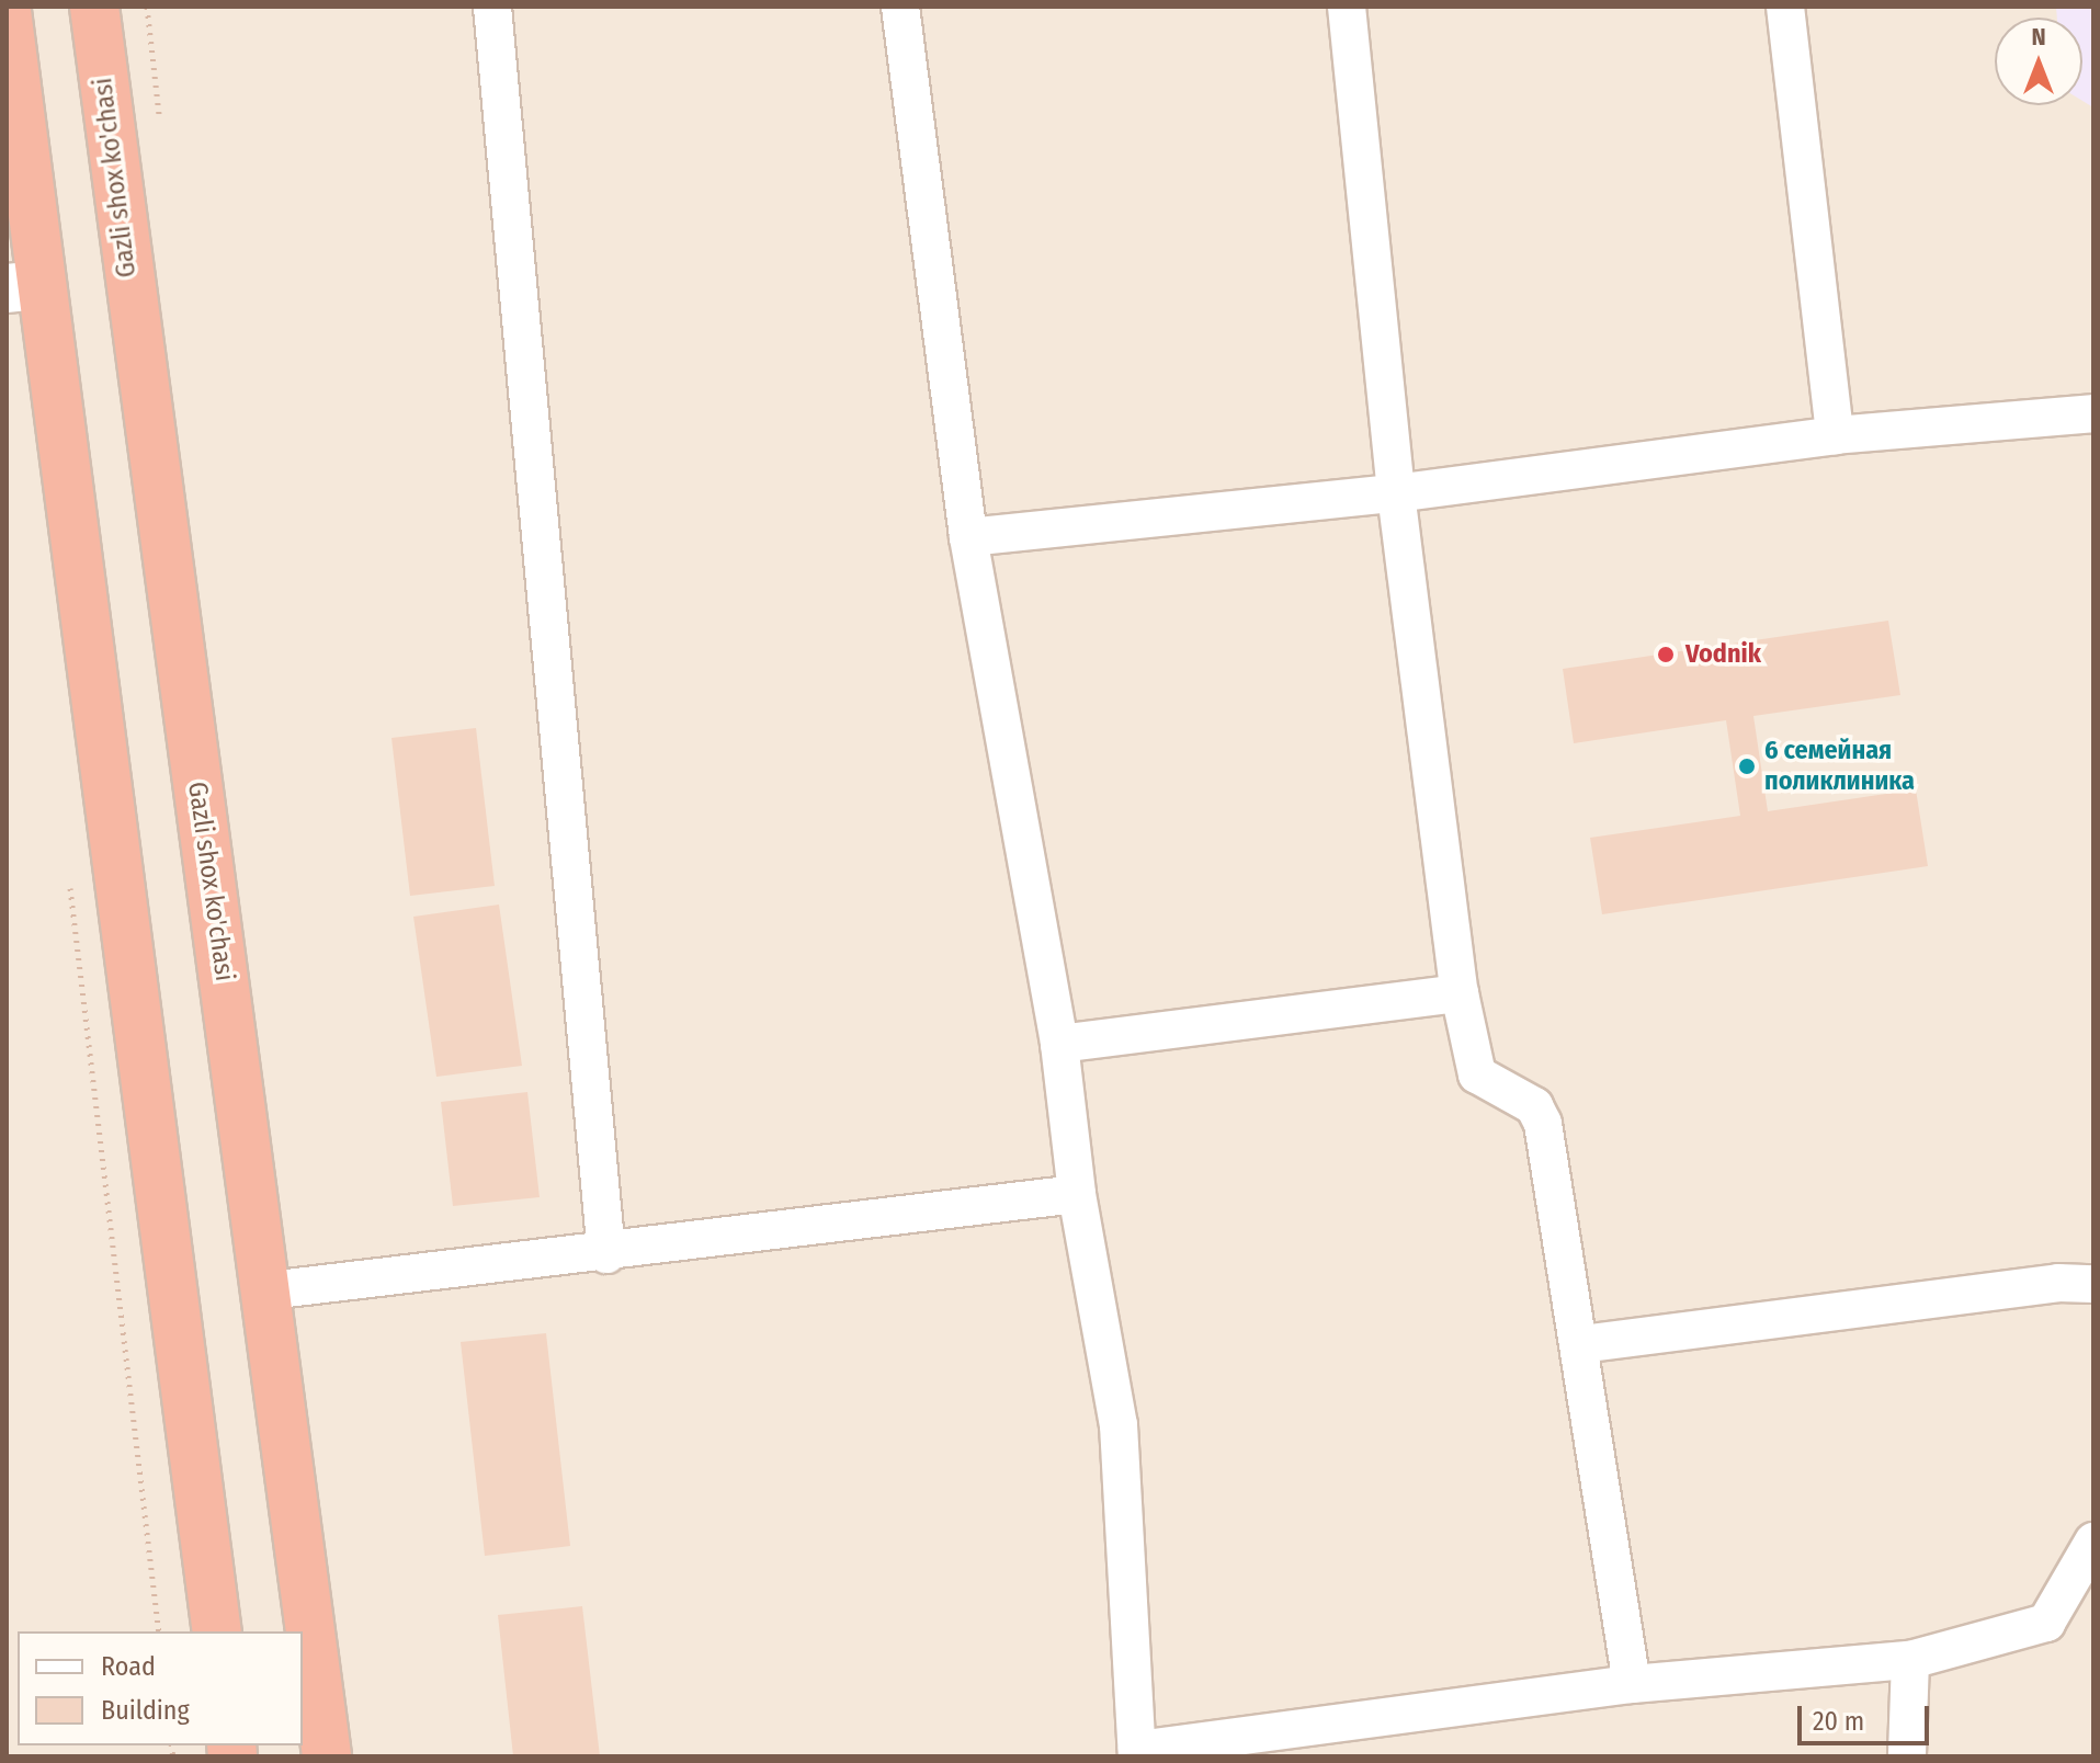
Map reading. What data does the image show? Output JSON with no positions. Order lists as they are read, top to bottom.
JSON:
{
  "streets": {
    "highway": ["Gazli shox ko'chasi"]
  },
  "places": ["Vodnik", "6 семейная поликлиника"],
  "legend": ["Road", "Building"],
  "scale_bar": "20 m",
  "north": "top"
}
